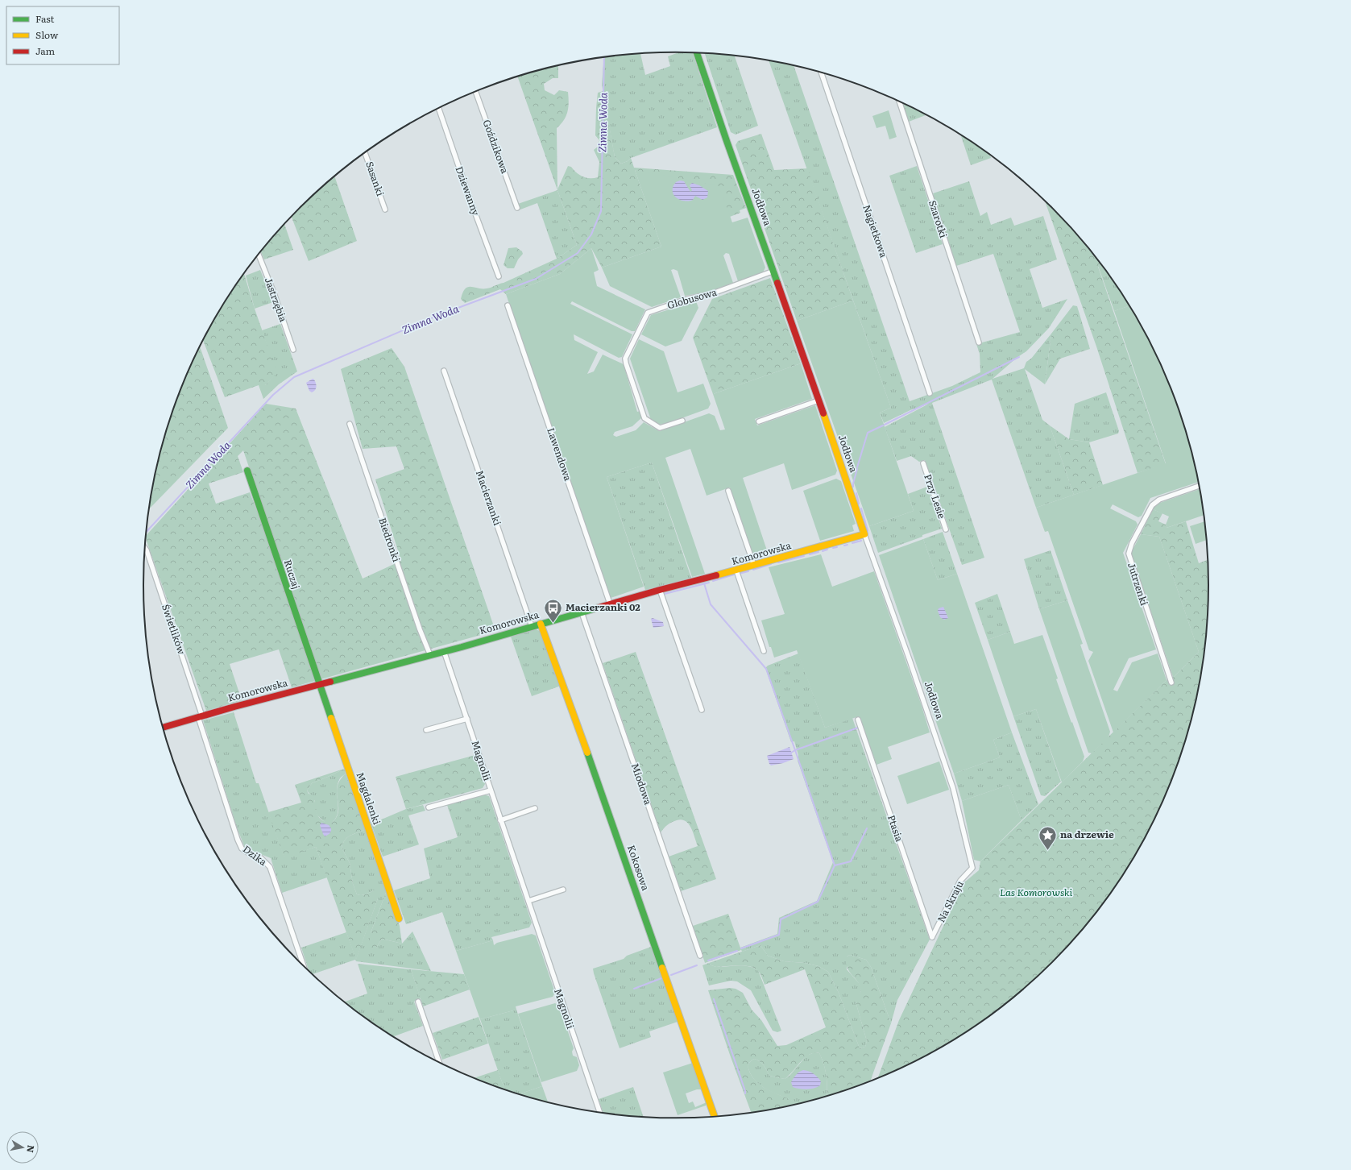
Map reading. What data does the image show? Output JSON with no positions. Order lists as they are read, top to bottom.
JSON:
{
  "streets": {
    "street": [
      "Goździkowa",
      "Sasanki",
      "Dziewanny",
      "Jodłowa",
      "Szarotki",
      "Nagietkowa",
      "Globusowa",
      "Jastrzębia",
      "Lawendowa",
      "Przy Lesie",
      "Macierzanki",
      "Biedronki",
      "Komorowska",
      "Ruczaj",
      "Jutrzenki",
      "Świetlików",
      "Magnolii",
      "Miodowa",
      "Magdalenki",
      "Ptasia",
      "Dzika",
      "Kokosowa",
      "Na Skraju"
    ]
  },
  "crossings": [
    ["Jodłowa", "Globusowa"],
    ["Jodłowa", "Komorowska"],
    ["Jodłowa", "Na Skraju"],
    ["Lawendowa", "Komorowska"],
    ["Macierzanki", "Komorowska"],
    ["Biedronki", "Komorowska"],
    ["Komorowska", "Ruczaj"],
    ["Komorowska", "Świetlików"],
    ["Komorowska", "Magnolii"],
    ["Komorowska", "Miodowa"],
    ["Komorowska", "Magdalenki"],
    ["Komorowska", "Dzika"],
    ["Komorowska", "Kokosowa"],
    ["Ruczaj", "Magdalenki"],
    ["Świetlików", "Dzika"],
    ["Ptasia", "Na Skraju"]
  ],
  "water": ["Zimna Woda"],
  "parks": ["Las Komorowski"],
  "places": {
    "bus stop": ["Macierzanki 02"],
    "place": ["na drzewie"]
  },
  "legend": ["Fast", "Slow", "Jam"],
  "north": "right"
}
